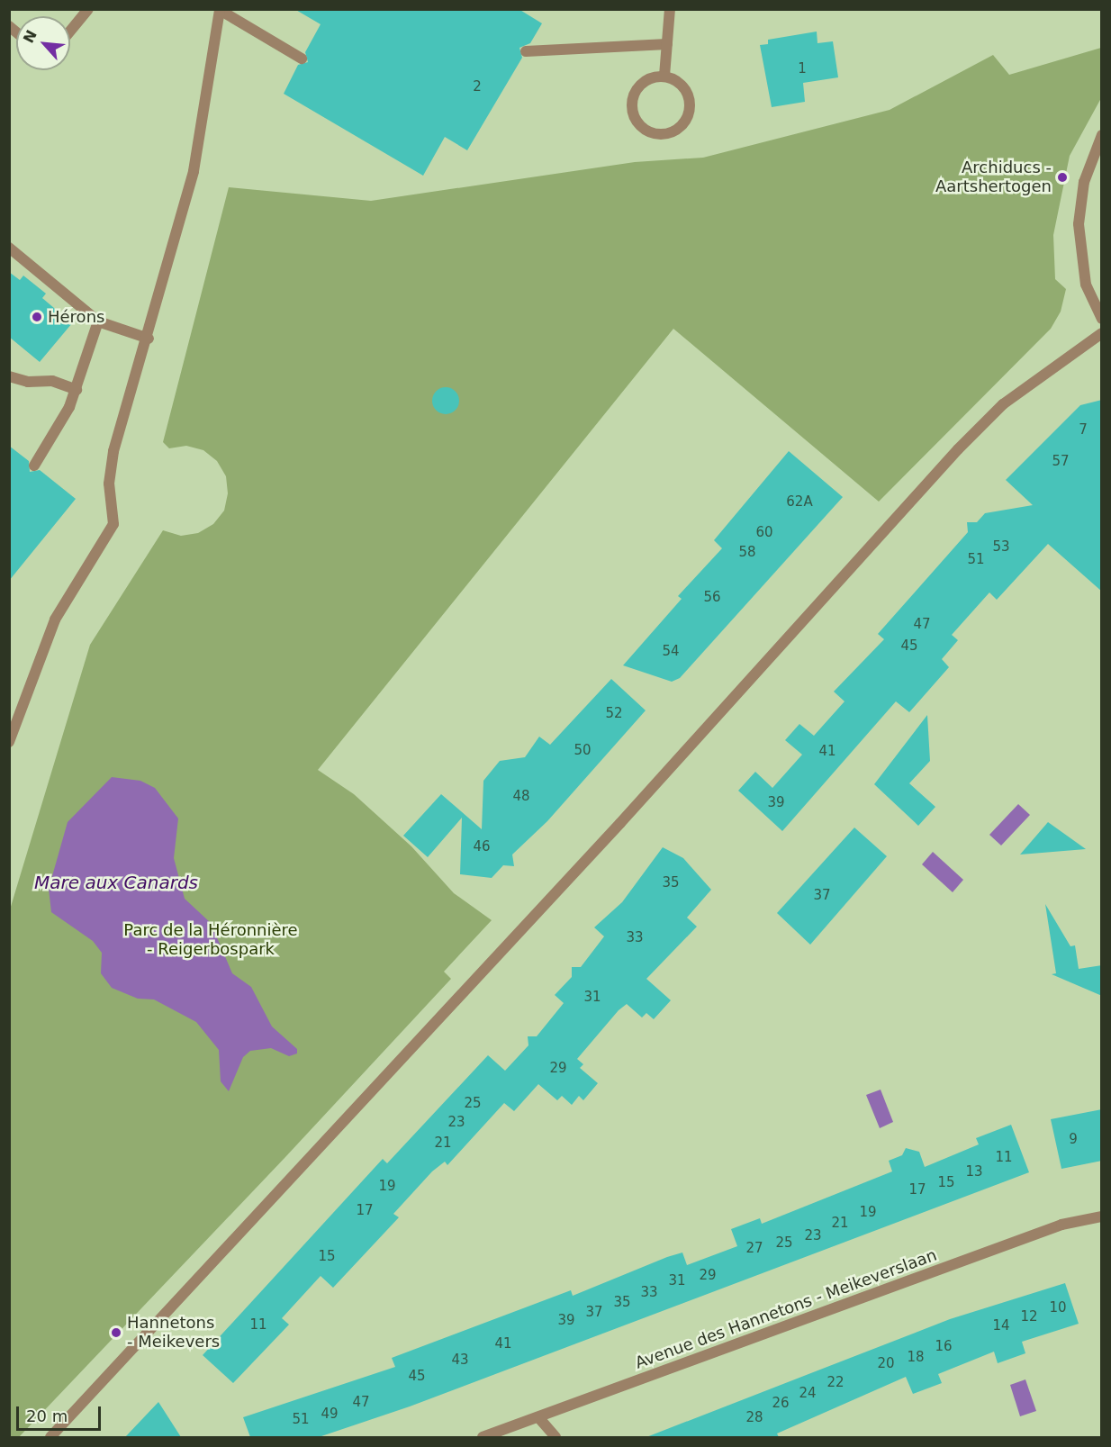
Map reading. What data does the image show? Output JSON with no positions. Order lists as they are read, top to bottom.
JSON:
{
  "streets": {
    "street": ["Avenue des Hannetons - Meikeverslaan"]
  },
  "water": ["Mare aux Canards"],
  "parks": ["Parc de la Héronnière - Reigerbospark"],
  "places": ["Archiducs - Aartshertogen", "Hérons", "Hannetons - Meikevers"],
  "house_numbers": [
    "1",
    "2",
    "7",
    "57",
    "62A",
    "60",
    "53",
    "58",
    "51",
    "56",
    "47",
    "45",
    "54",
    "52",
    "50",
    "41",
    "48",
    "39",
    "46",
    "35",
    "37",
    "33",
    "31",
    "29",
    "25",
    "23",
    "9",
    "21",
    "11",
    "13",
    "15",
    "19",
    "17",
    "17",
    "19",
    "21",
    "23",
    "25",
    "27",
    "15",
    "29",
    "31",
    "33",
    "35",
    "10",
    "37",
    "12",
    "39",
    "11",
    "14",
    "41",
    "16",
    "18",
    "43",
    "20",
    "45",
    "22",
    "24",
    "47",
    "26",
    "49",
    "28",
    "51"
  ],
  "scale_bar": "20 m",
  "north": "top left"
}
